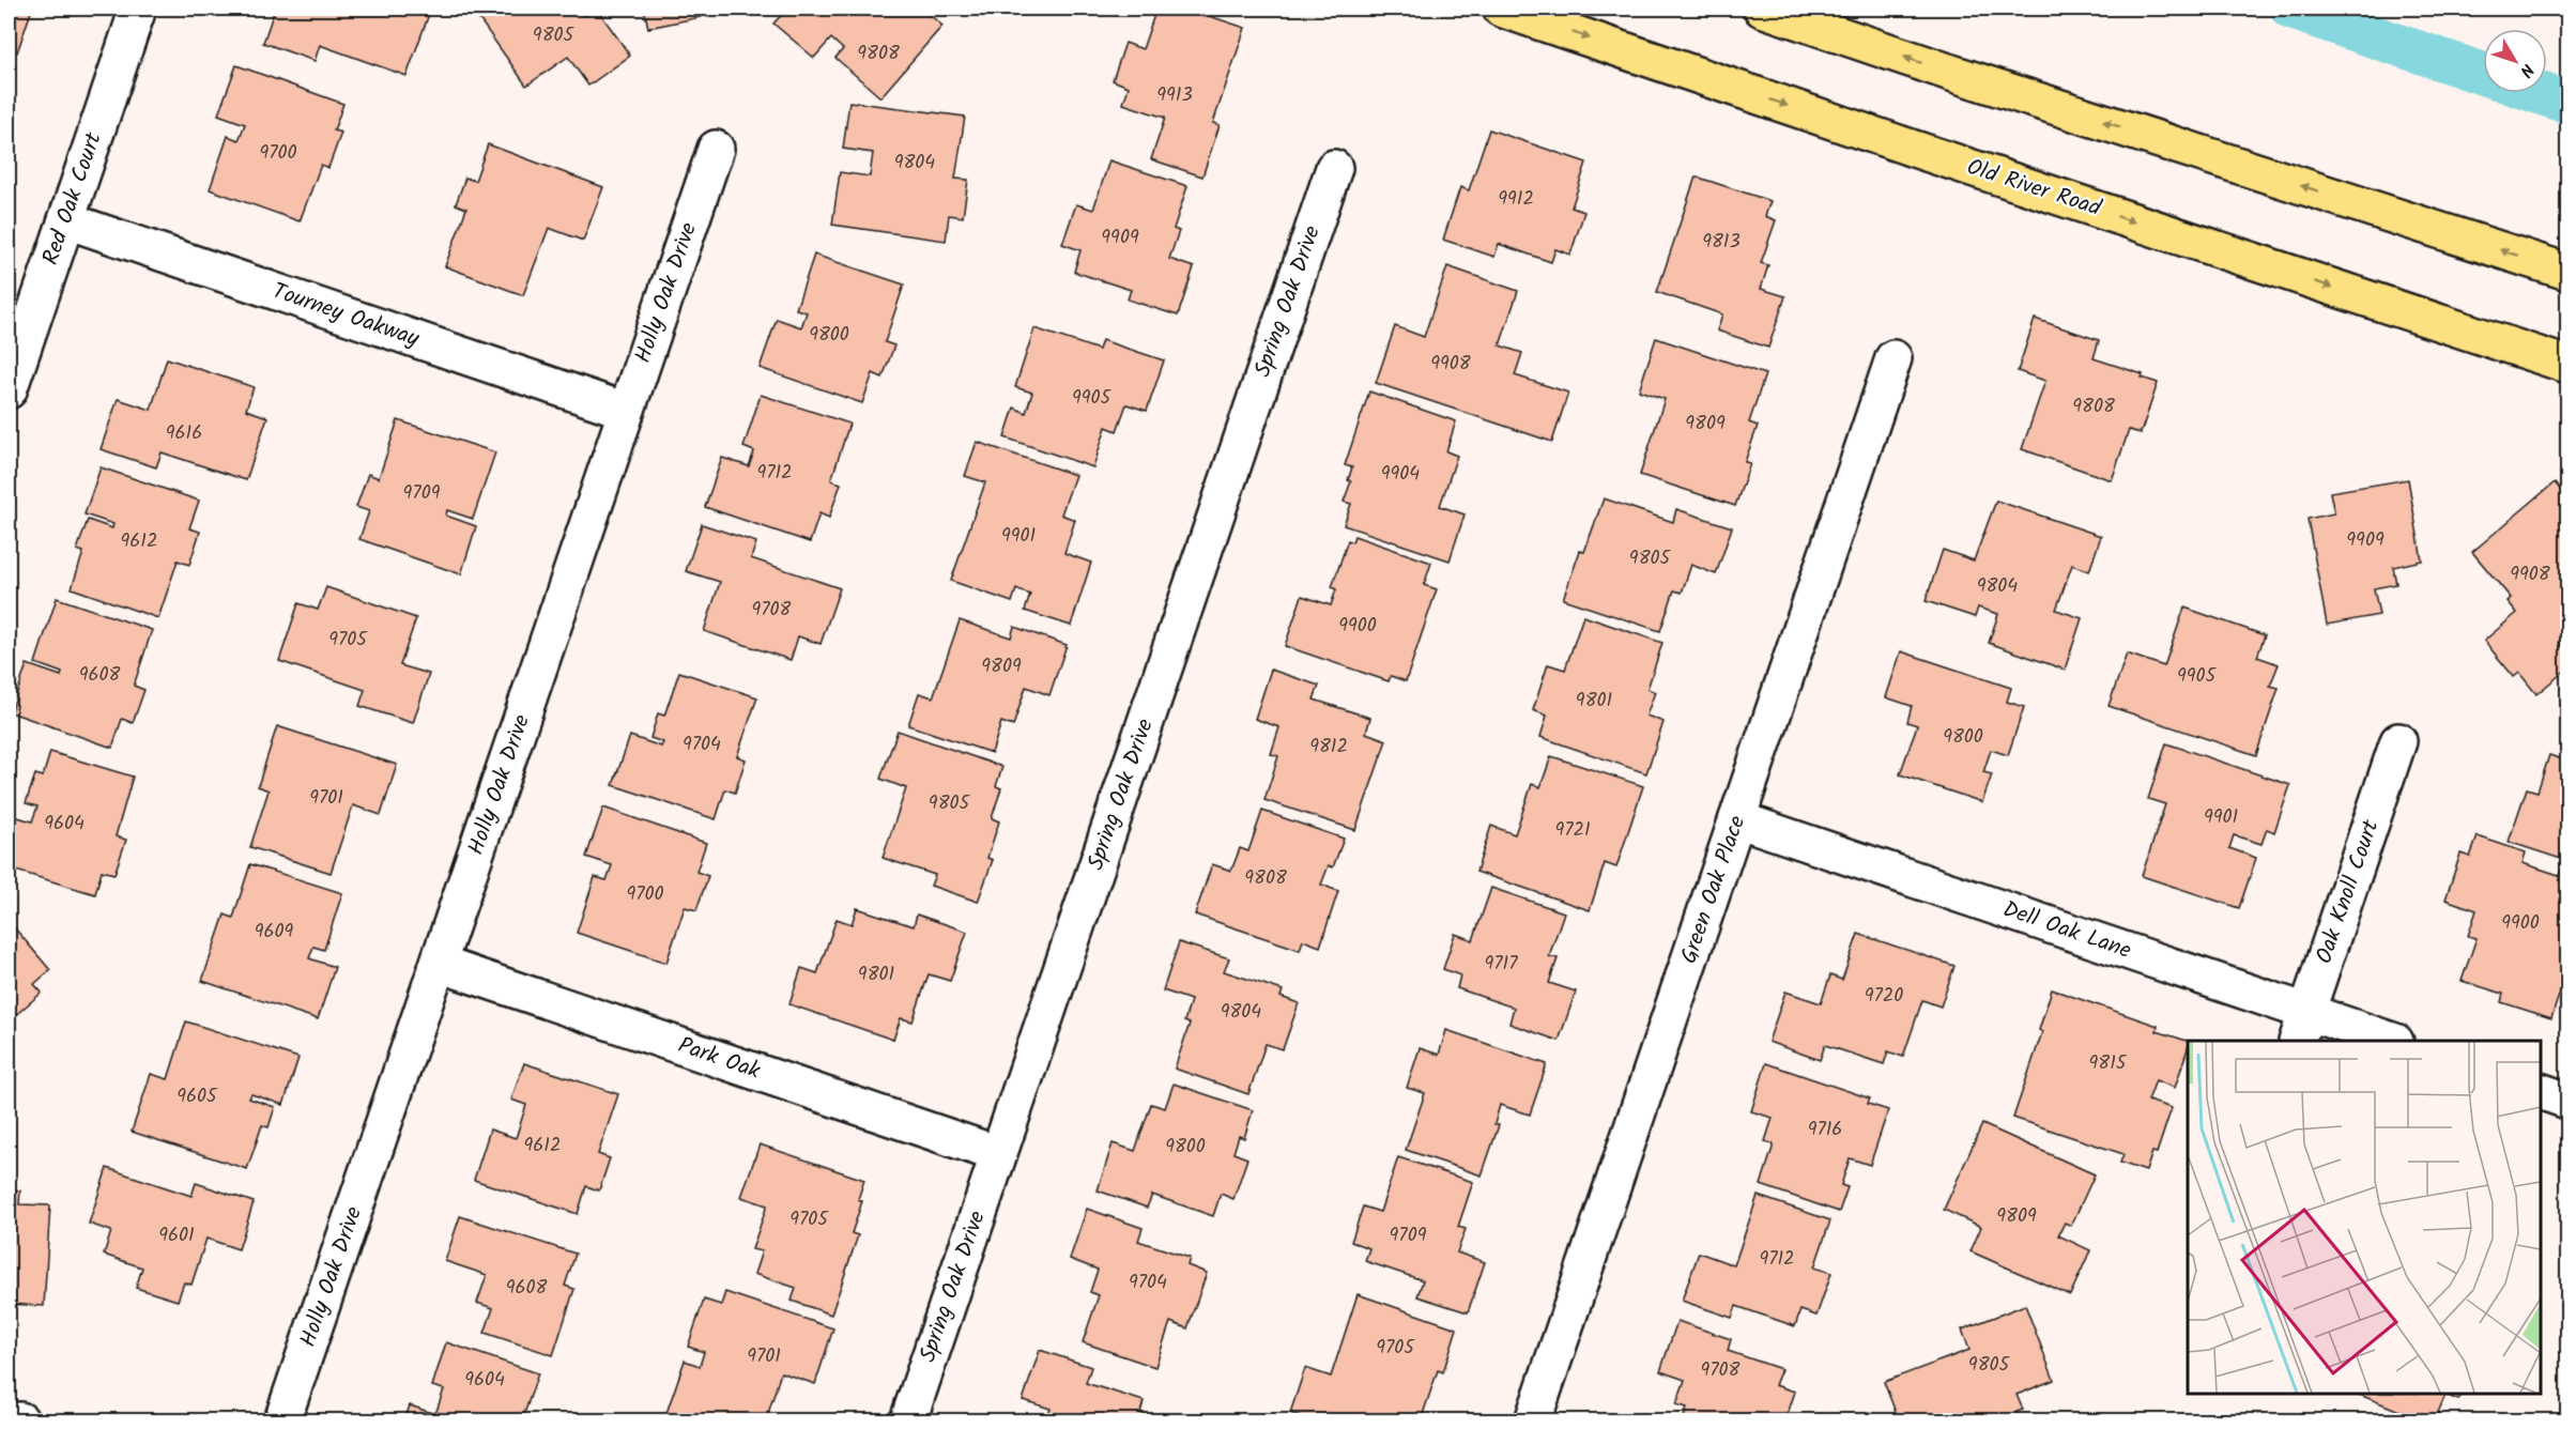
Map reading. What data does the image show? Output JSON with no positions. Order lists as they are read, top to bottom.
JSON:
{
  "streets": {
    "main road": ["Old River Road"],
    "street": [
      "Red Oak Court",
      "Holly Oak Drive",
      "Spring Oak Drive",
      "Tourney Oakway",
      "Green Oak Place",
      "Oak Knoll Court",
      "Dell Oak Lane",
      "Park Oak"
    ]
  },
  "crossings": [
    ["Red Oak Court", "Tourney Oakway"],
    ["Holly Oak Drive", "Tourney Oakway"],
    ["Holly Oak Drive", "Park Oak"],
    ["Spring Oak Drive", "Park Oak"],
    ["Green Oak Place", "Dell Oak Lane"],
    ["Oak Knoll Court", "Dell Oak Lane"]
  ],
  "house_numbers": [
    "9805",
    "9808",
    "9913",
    "9700",
    "9804",
    "9912",
    "9909",
    "9813",
    "9800",
    "9908",
    "9905",
    "9808",
    "9809",
    "9616",
    "9712",
    "9904",
    "9709",
    "9901",
    "9909",
    "9612",
    "9805",
    "9908",
    "9804",
    "9708",
    "9900",
    "9705",
    "9809",
    "9608",
    "9905",
    "9801",
    "9800",
    "9704",
    "9812",
    "9701",
    "9805",
    "9901",
    "9604",
    "9721",
    "9808",
    "9700",
    "9900",
    "9609",
    "9717",
    "9801",
    "9720",
    "9804",
    "9815",
    "9605",
    "9716",
    "9612",
    "9800",
    "9809",
    "9705",
    "9601",
    "9709",
    "9712",
    "9704",
    "9608",
    "9705",
    "9701",
    "9805",
    "9708",
    "9604"
  ],
  "north": "bottom right"
}
